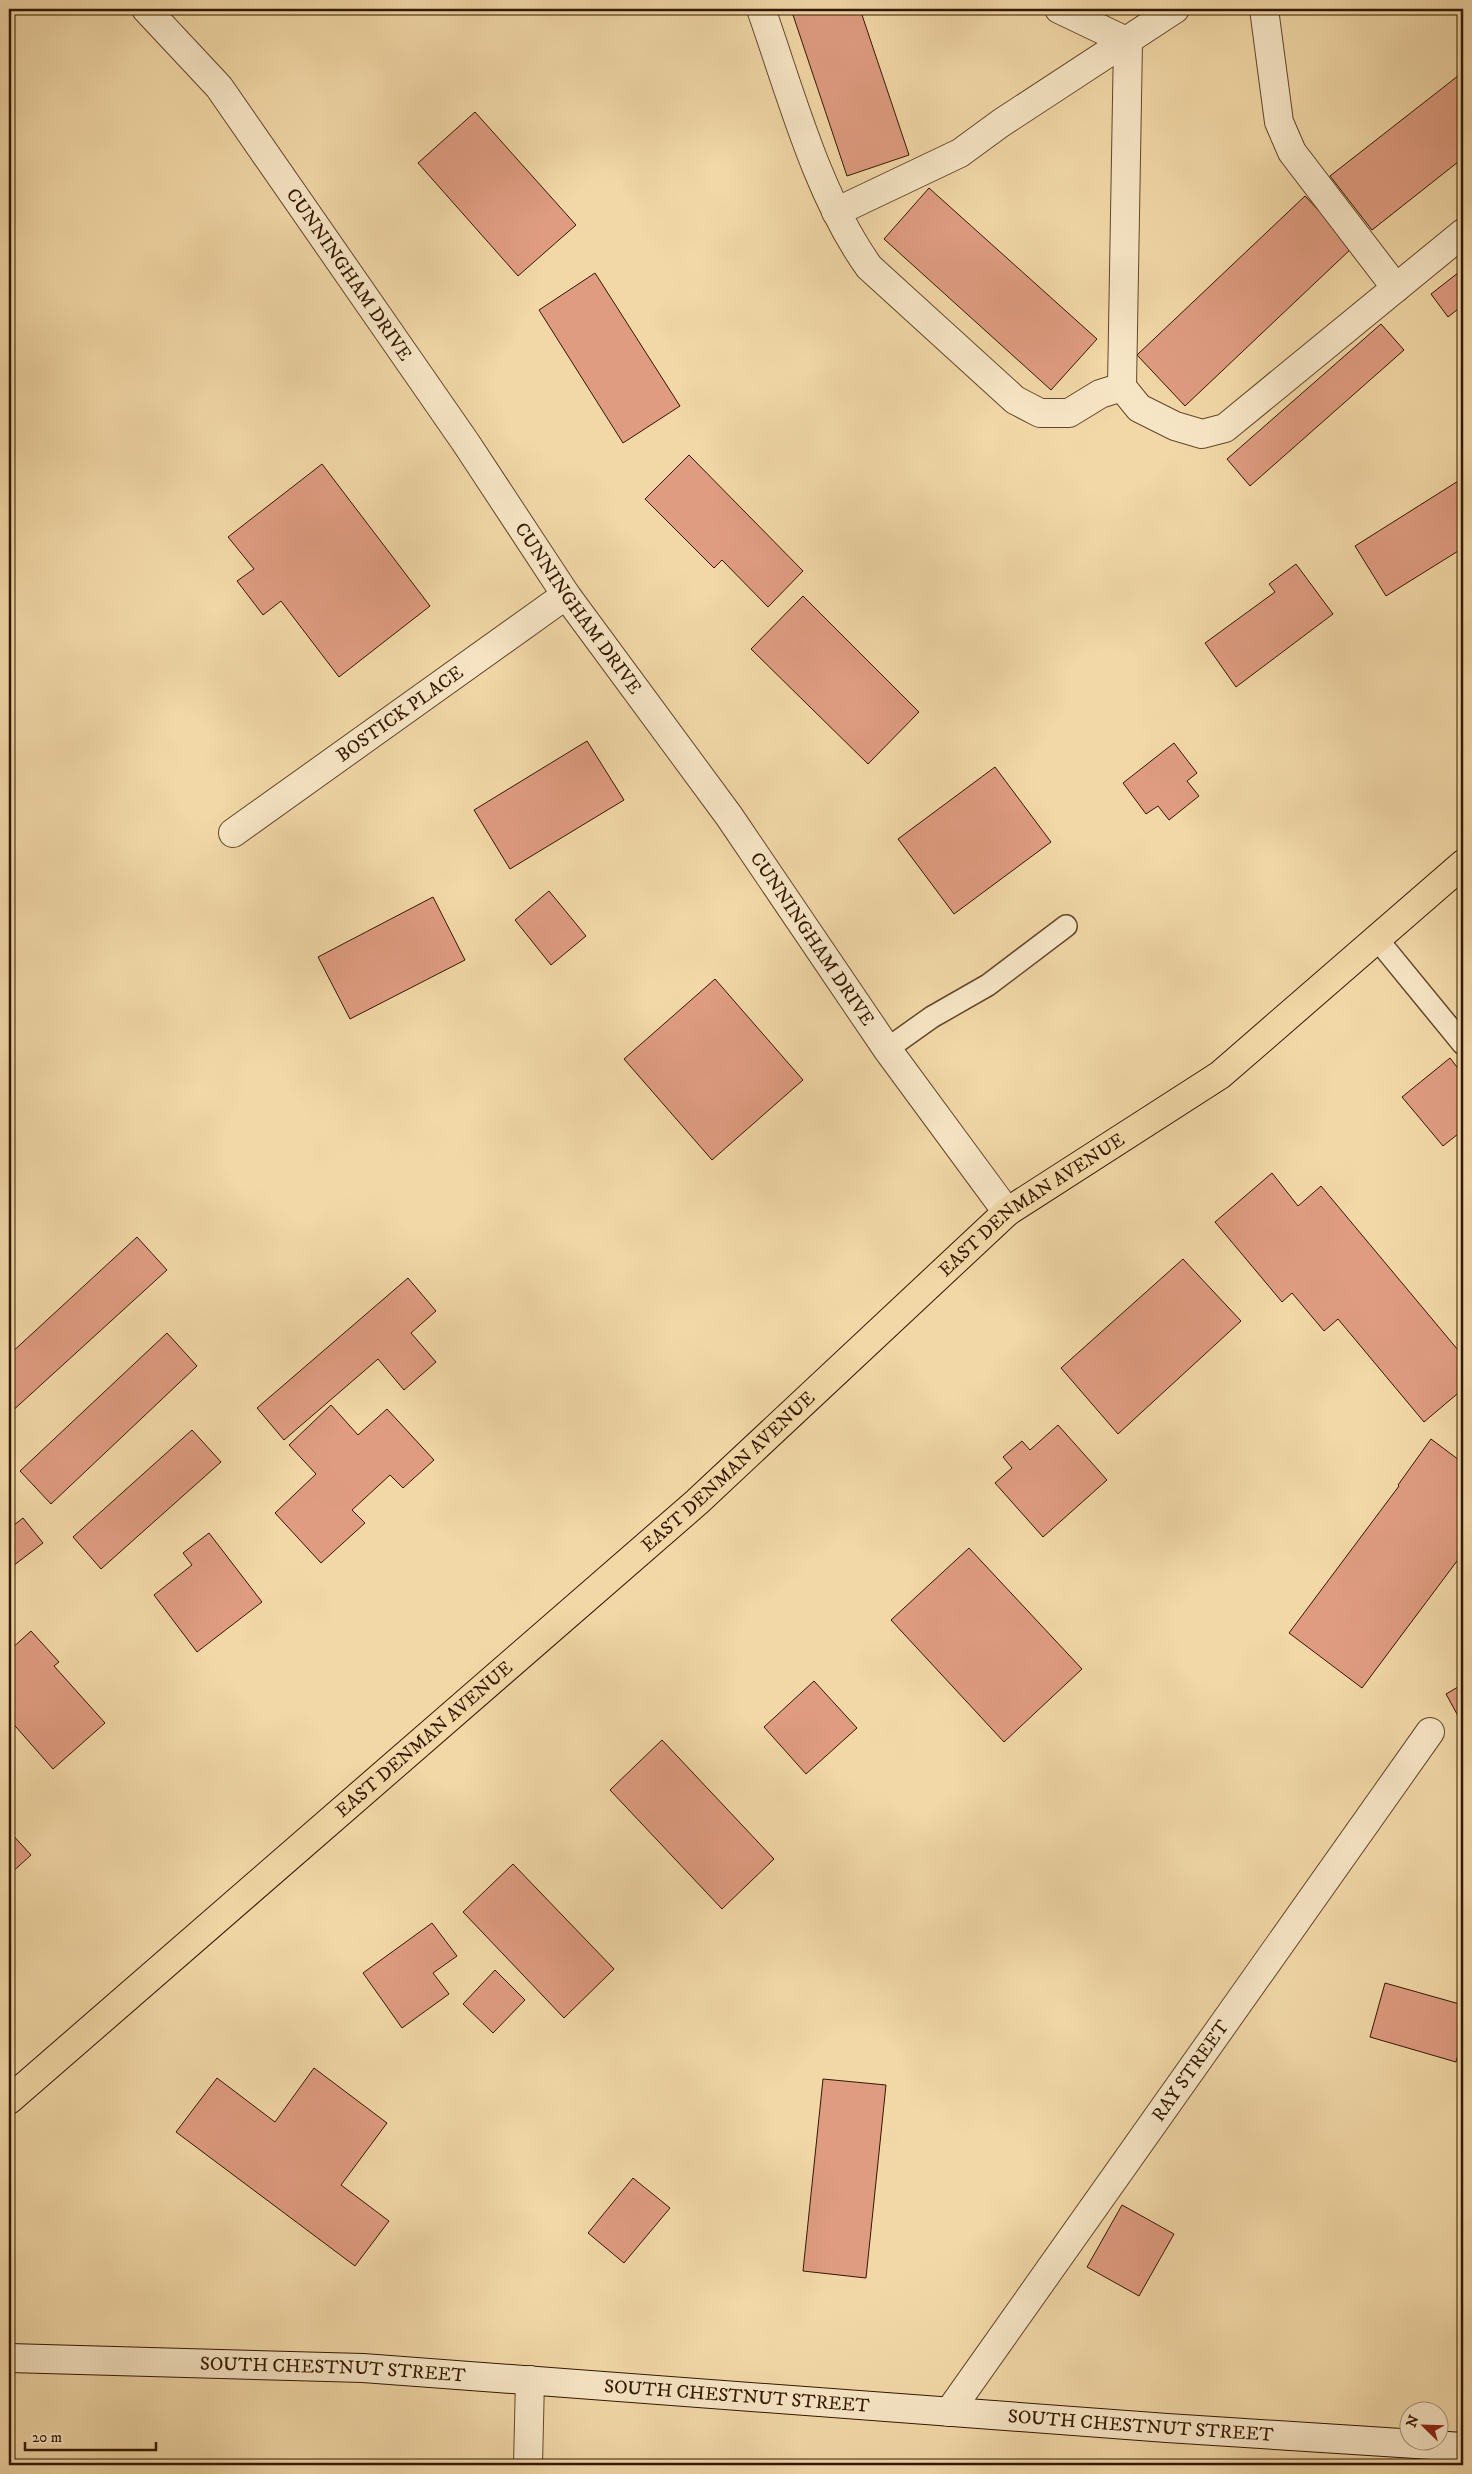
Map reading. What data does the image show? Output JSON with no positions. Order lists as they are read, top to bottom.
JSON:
{
  "streets": {
    "main road": ["EAST DENMAN AVENUE"],
    "street": [
      "CUNNINGHAM DRIVE",
      "BOSTICK PLACE",
      "RAY STREET",
      "SOUTH CHESTNUT STREET"
    ]
  },
  "crossings": [
    ["CUNNINGHAM DRIVE", "BOSTICK PLACE"],
    ["CUNNINGHAM DRIVE", "EAST DENMAN AVENUE"],
    ["RAY STREET", "SOUTH CHESTNUT STREET"]
  ],
  "scale_bar": "20 m",
  "north": "top left"
}
